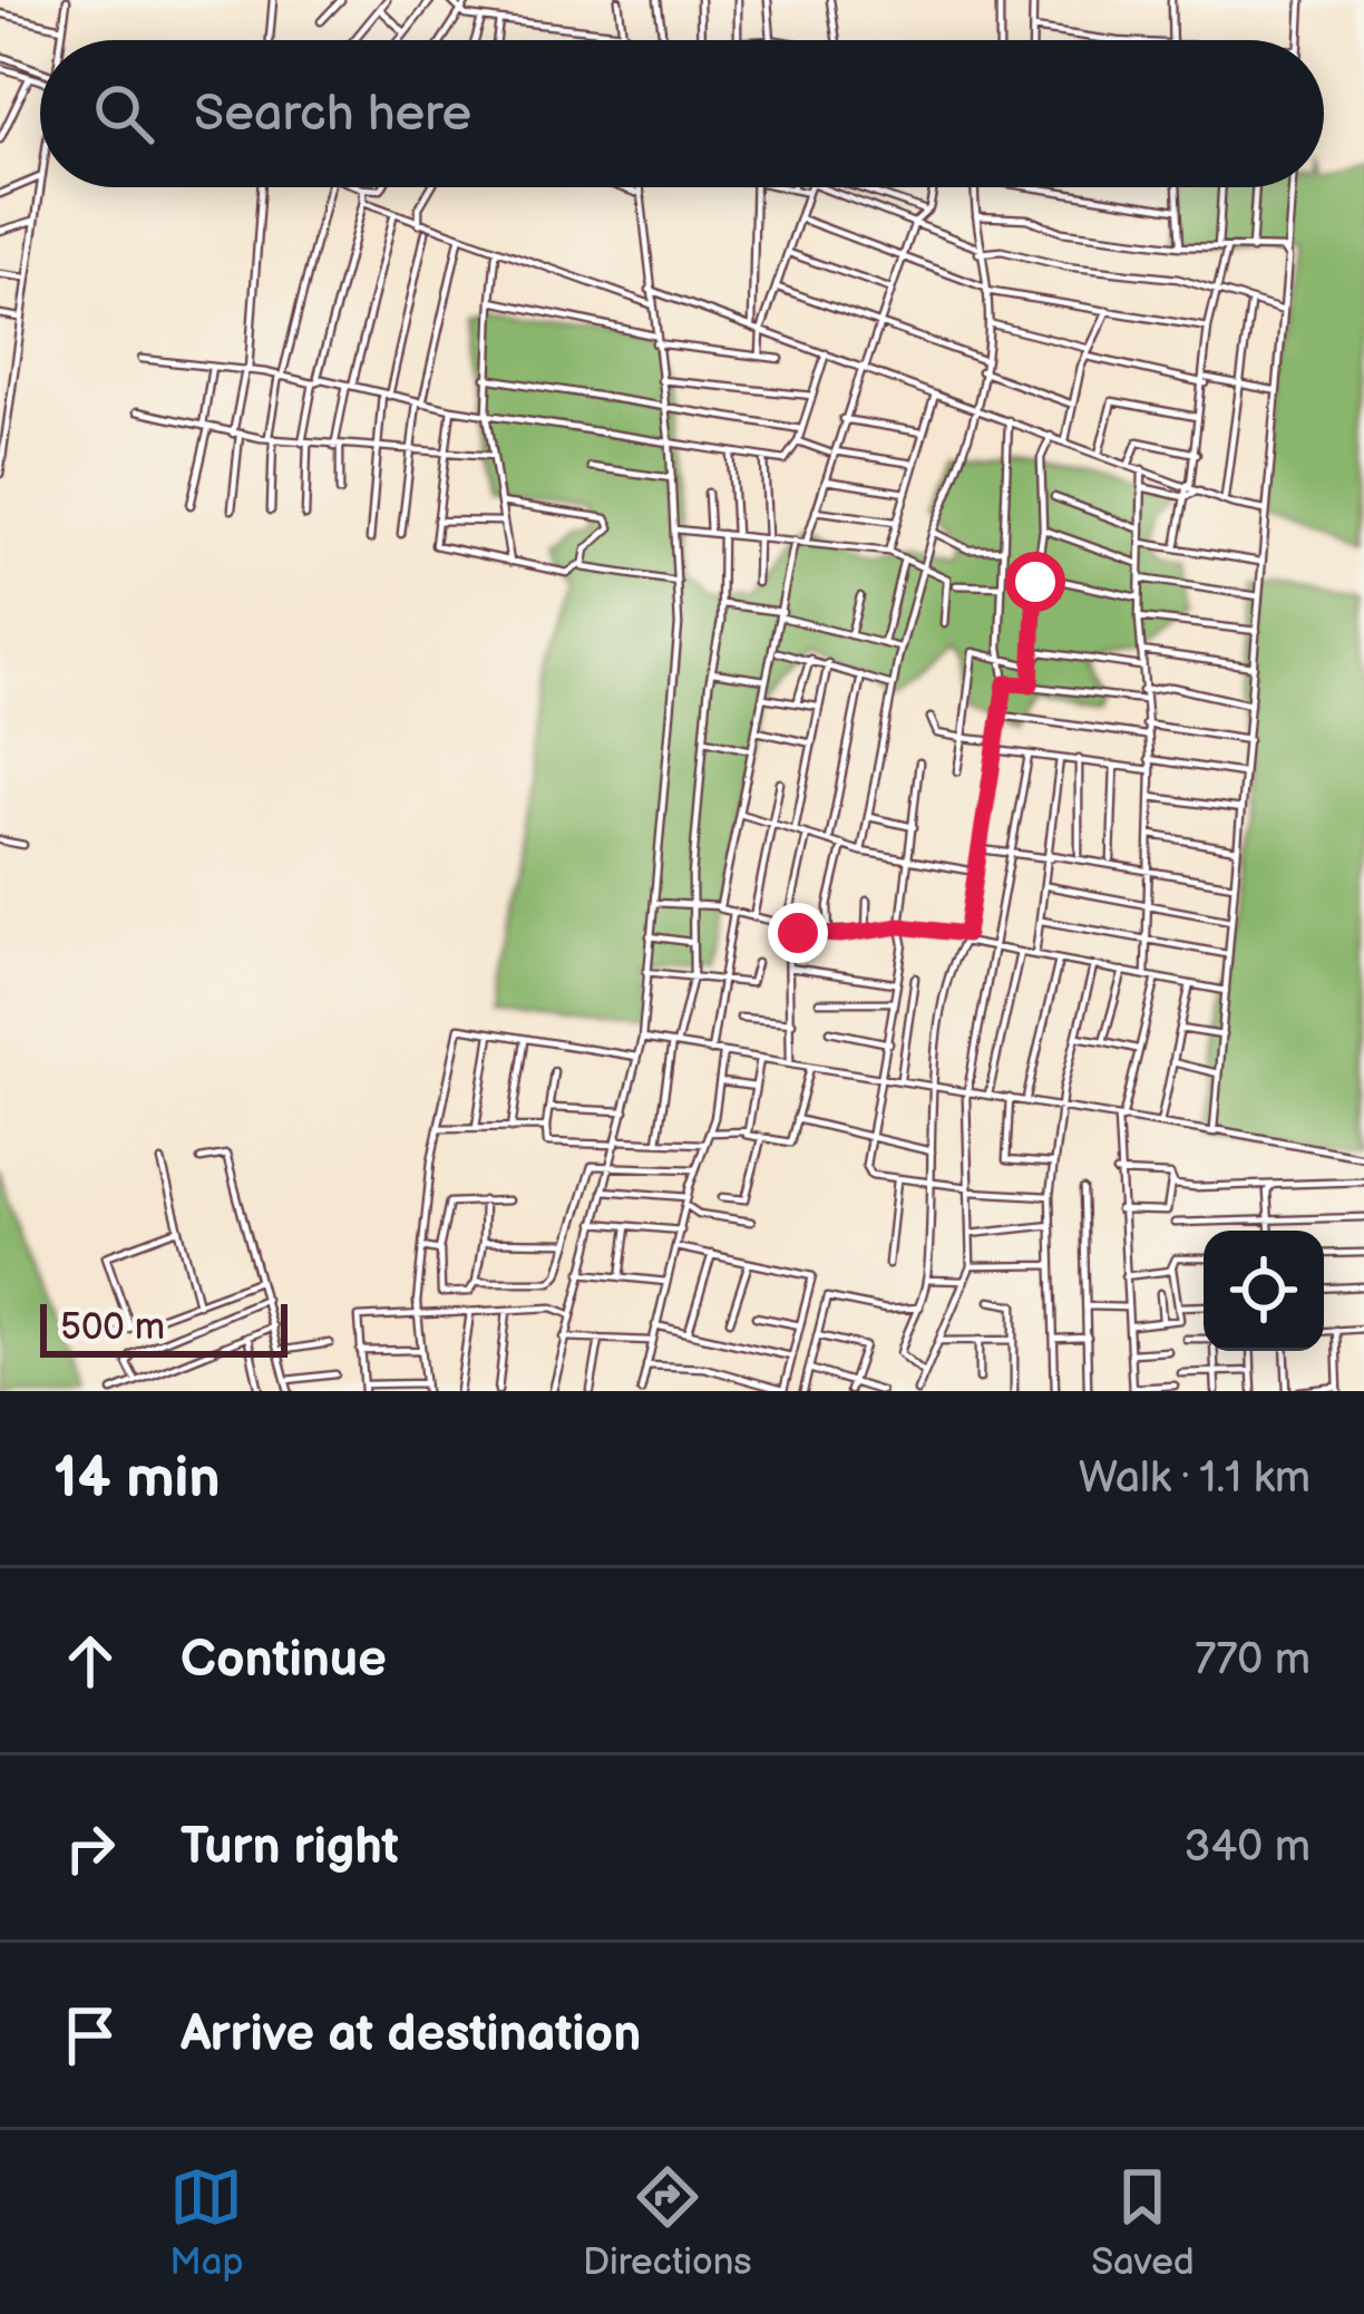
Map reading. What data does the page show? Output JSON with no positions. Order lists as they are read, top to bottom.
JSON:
{
  "scale_bar": "500 m",
  "page": {
    "search": "Search here",
    "scale": "500 m",
    "heading": ["14 min", "Walk · 1.1 km"],
    "list": [
      ["Continue", "770 m"],
      ["Turn right", "340 m"],
      "Arrive at destination"
    ],
    "nav": ["Map", "Directions", "Saved"]
  }
}
